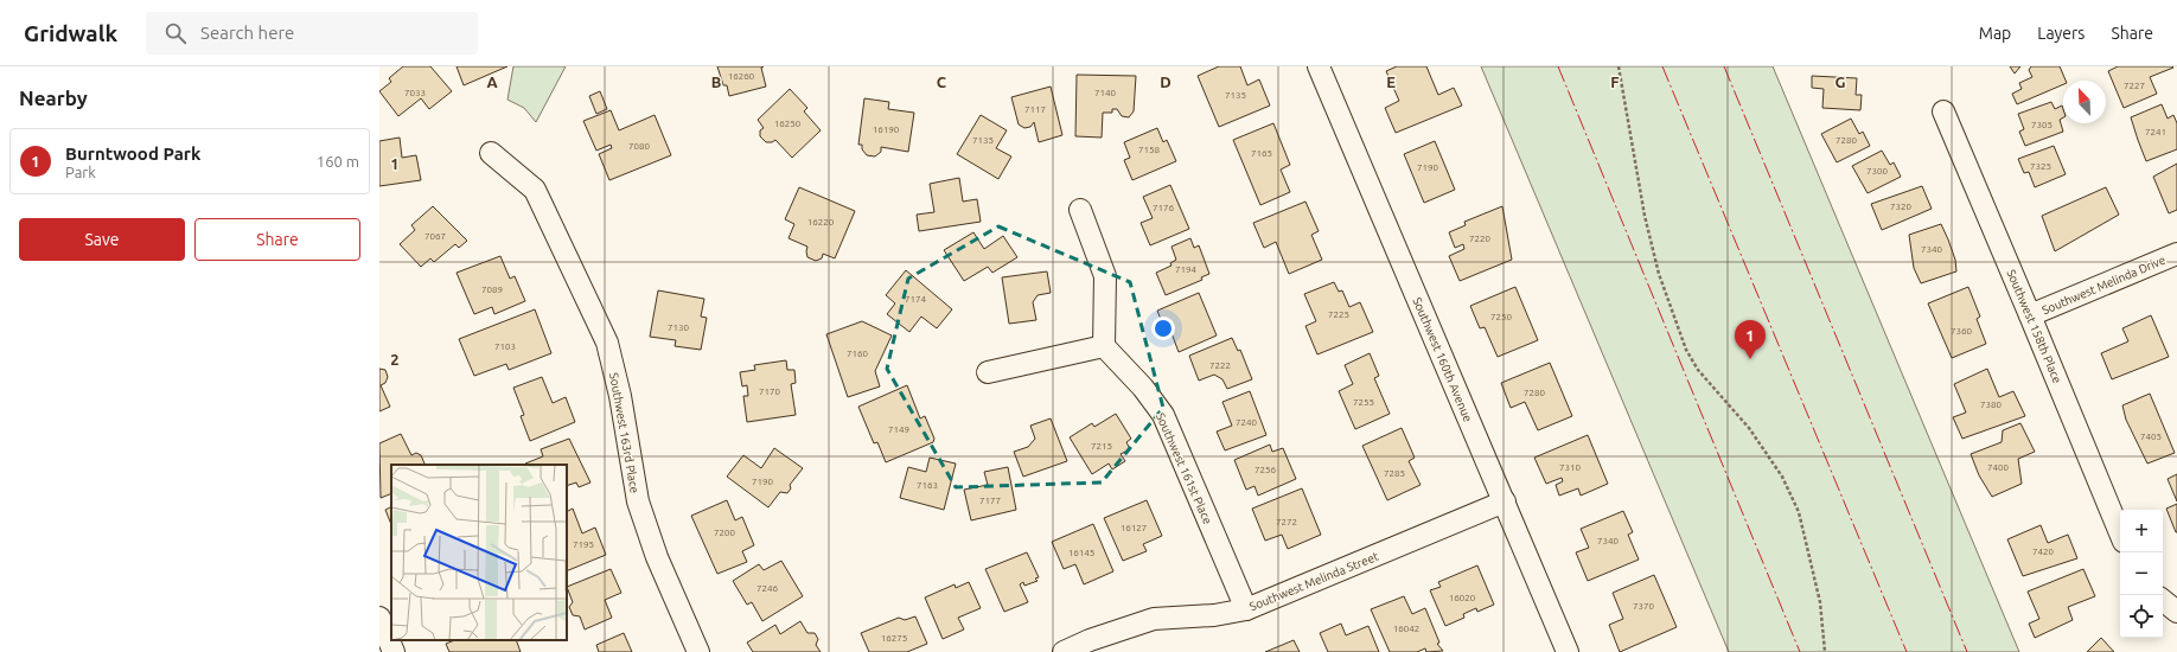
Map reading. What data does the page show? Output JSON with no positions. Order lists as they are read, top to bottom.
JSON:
{
  "streets": {
    "street": [
      "Southwest Melinda Drive",
      "Southwest 158th Place",
      "Southwest 160th Avenue",
      "Southwest 163rd Place",
      "Southwest 161st Place",
      "Southwest Melinda Street"
    ]
  },
  "crossings": [
    ["Southwest Melinda Drive", "Southwest 158th Place"],
    ["Southwest 160th Avenue", "Southwest Melinda Street"],
    ["Southwest 161st Place", "Southwest Melinda Street"]
  ],
  "house_numbers": [
    "16260",
    "7227",
    "7033",
    "7140",
    "7135",
    "7117",
    "16250",
    "7305",
    "16190",
    "7241",
    "7135",
    "7280",
    "7080",
    "7158",
    "7165",
    "7325",
    "7190",
    "7300",
    "7320",
    "7176",
    "16220",
    "7067",
    "7220",
    "7340",
    "7194",
    "7089",
    "7174",
    "7225",
    "7250",
    "7130",
    "7360",
    "7103",
    "7160",
    "7222",
    "7170",
    "7280",
    "7255",
    "7380",
    "7240",
    "7149",
    "7405",
    "7215",
    "7310",
    "7400",
    "7256",
    "7285",
    "7190",
    "7163",
    "7177",
    "7272",
    "16127",
    "7200",
    "7340",
    "7195",
    "7420",
    "16145",
    "7246",
    "16020",
    "7370",
    "16042",
    "16275"
  ],
  "north": "top left",
  "page": {
    "header": "Gridwalk",
    "search": "Search here",
    "nav": ["Map", "Layers", "Share"],
    "heading": "Nearby",
    "list": [
      {
        "mark": "1",
        "name": "Burntwood Park",
        "note": "Park",
        "value": "160 m"
      }
    ],
    "buttons": ["Save", "Share"],
    "pins": "1",
    "map_buttons": ["+", "−"]
  },
  "grid": {
    "columns": [
      "A",
      "B",
      "C",
      "D",
      "E",
      "F",
      "G"
    ],
    "rows": ["1", "2"]
  }
}
